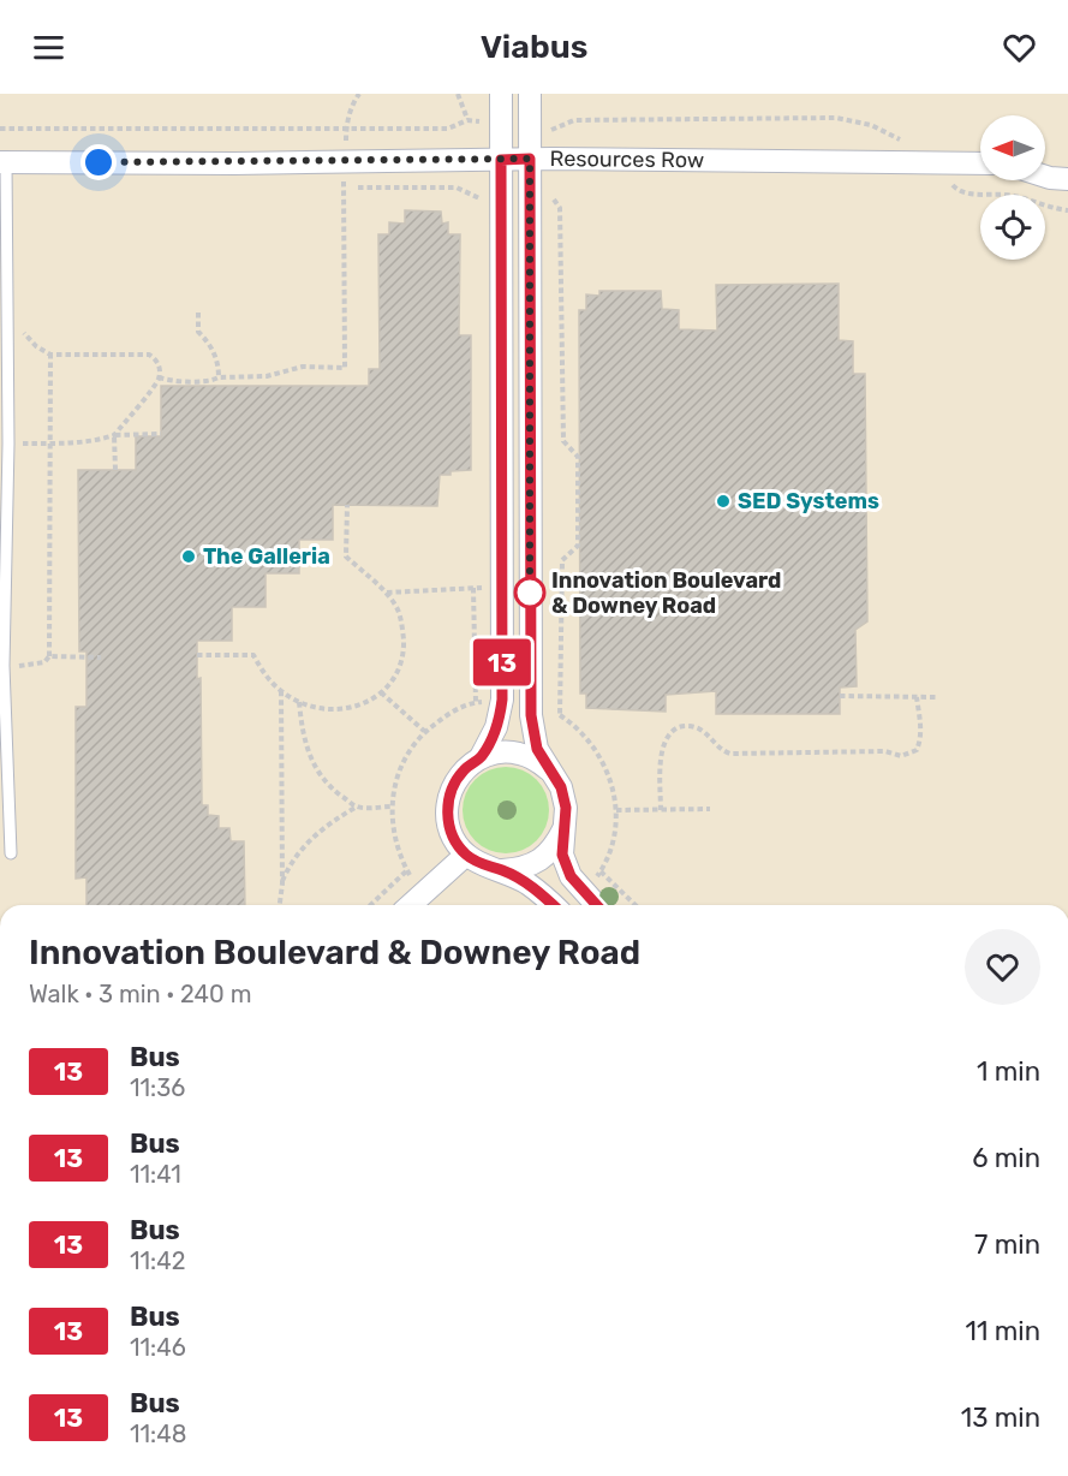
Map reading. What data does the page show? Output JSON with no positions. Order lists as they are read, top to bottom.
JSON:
{
  "streets": {
    "street": ["Resources Row"]
  },
  "places": ["SED Systems", "The Galleria", "Innovation Boulevard & Downey Road"],
  "lines": ["bus line 13"],
  "north": "left",
  "page": {
    "header": "Viabus",
    "on_map": "13",
    "heading": ["Innovation Boulevard & Downey Road", "Walk · 3 min · 240 m"],
    "list": [
      {
        "mark": "13",
        "name": "Bus",
        "note": "11:36",
        "value": "1 min"
      },
      {
        "mark": "13",
        "name": "Bus",
        "note": "11:41",
        "value": "6 min"
      },
      {
        "mark": "13",
        "name": "Bus",
        "note": "11:42",
        "value": "7 min"
      },
      {
        "mark": "13",
        "name": "Bus",
        "note": "11:46",
        "value": "11 min"
      },
      {
        "mark": "13",
        "name": "Bus",
        "note": "11:48",
        "value": "13 min"
      }
    ]
  }
}
